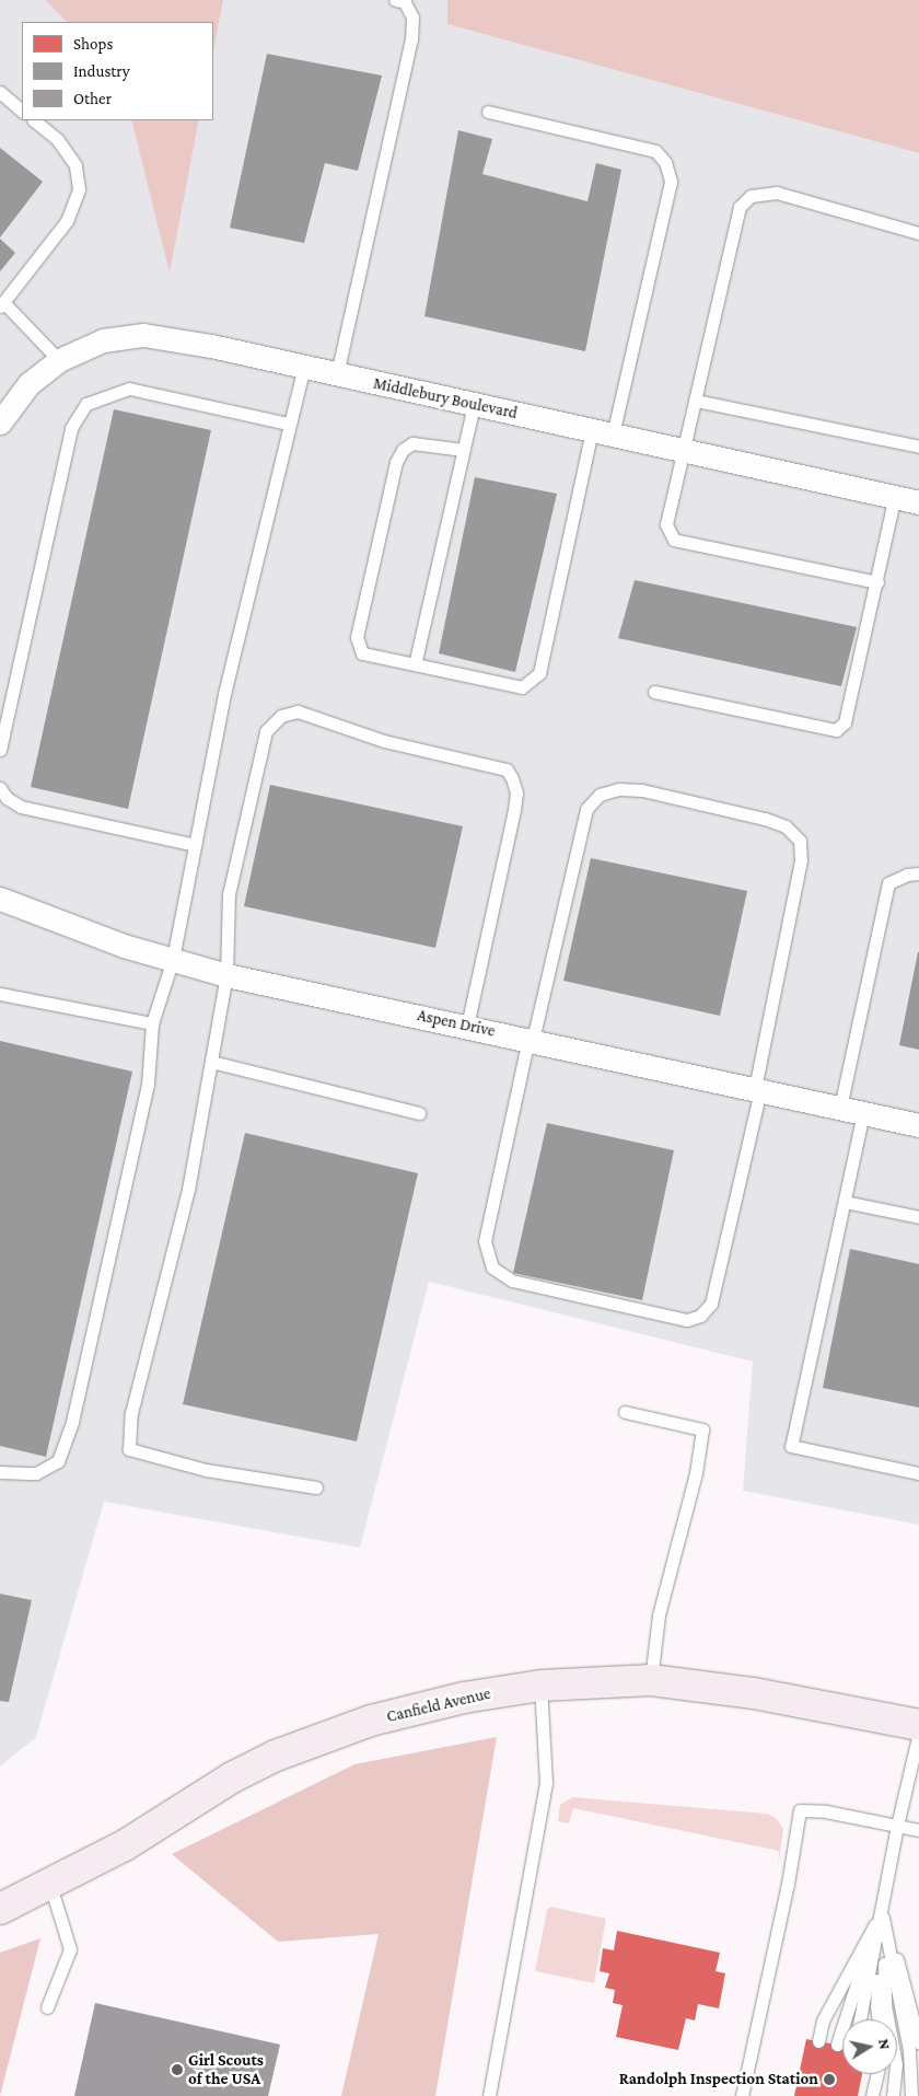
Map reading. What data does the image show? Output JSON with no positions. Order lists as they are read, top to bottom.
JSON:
{
  "streets": {
    "street": ["Middlebury Boulevard", "Aspen Drive", "Canfield Avenue"]
  },
  "places": ["Girl Scouts of the USA", "Randolph Inspection Station"],
  "legend": ["Shops", "Industry", "Other"],
  "north": "right"
}
